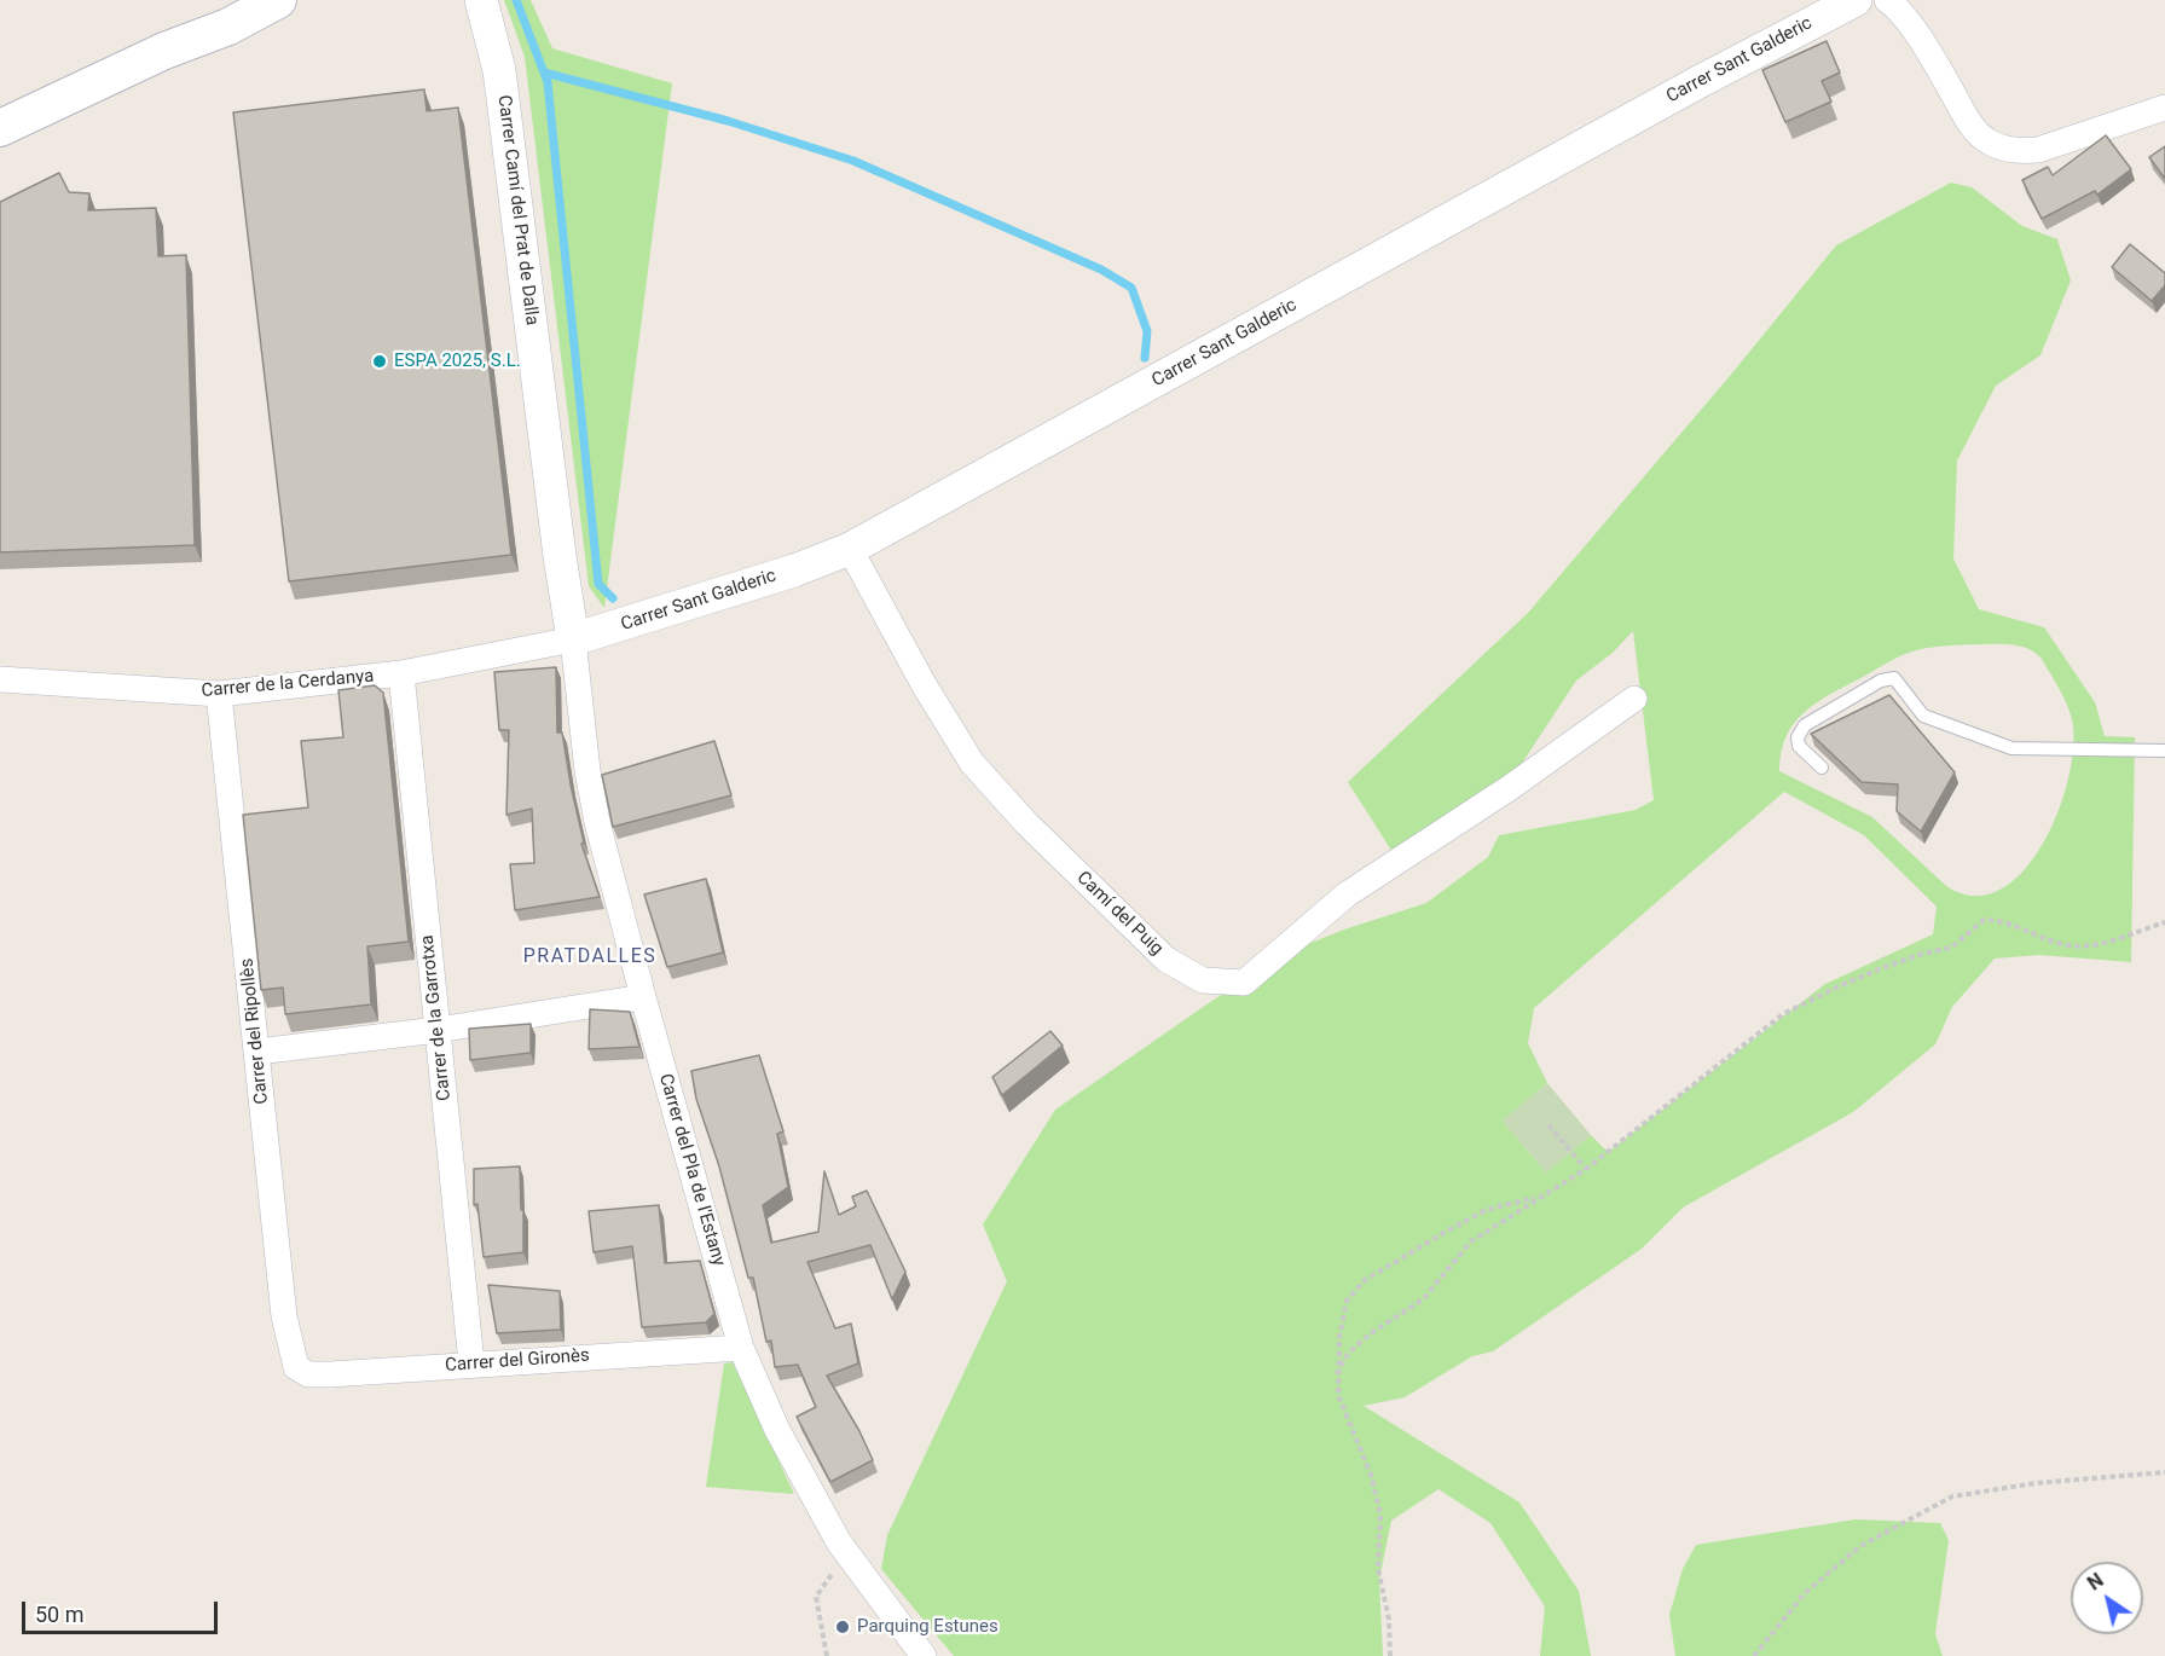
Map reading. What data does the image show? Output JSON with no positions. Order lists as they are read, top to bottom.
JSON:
{
  "streets": {
    "street": [
      "Carrer Sant Galderic",
      "Carrer Camí del Prat de Dalla",
      "Carrer de la Cerdanya",
      "Camí del Puig",
      "Carrer de la Garrotxa",
      "Carrer del Ripollès",
      "Carrer del Pla de l'Estany",
      "Carrer del Gironès"
    ]
  },
  "crossings": [
    ["Carrer Sant Galderic", "Carrer Camí del Prat de Dalla"],
    ["Carrer Sant Galderic", "Carrer de la Cerdanya"],
    ["Carrer Sant Galderic", "Camí del Puig"],
    ["Carrer Sant Galderic", "Carrer del Pla de l'Estany"],
    ["Carrer Camí del Prat de Dalla", "Carrer de la Cerdanya"],
    ["Carrer Camí del Prat de Dalla", "Carrer del Pla de l'Estany"],
    ["Carrer de la Cerdanya", "Carrer de la Garrotxa"],
    ["Carrer de la Cerdanya", "Carrer del Ripollès"],
    ["Carrer de la Cerdanya", "Carrer del Pla de l'Estany"],
    ["Carrer de la Garrotxa", "Carrer del Gironès"],
    ["Carrer del Ripollès", "Carrer del Gironès"],
    ["Carrer del Pla de l'Estany", "Carrer del Gironès"]
  ],
  "districts": ["PRATDALLES"],
  "places": ["ESPA 2025, S.L.", "Parquing Estunes"],
  "scale_bar": "50 m",
  "north": "top left"
}
